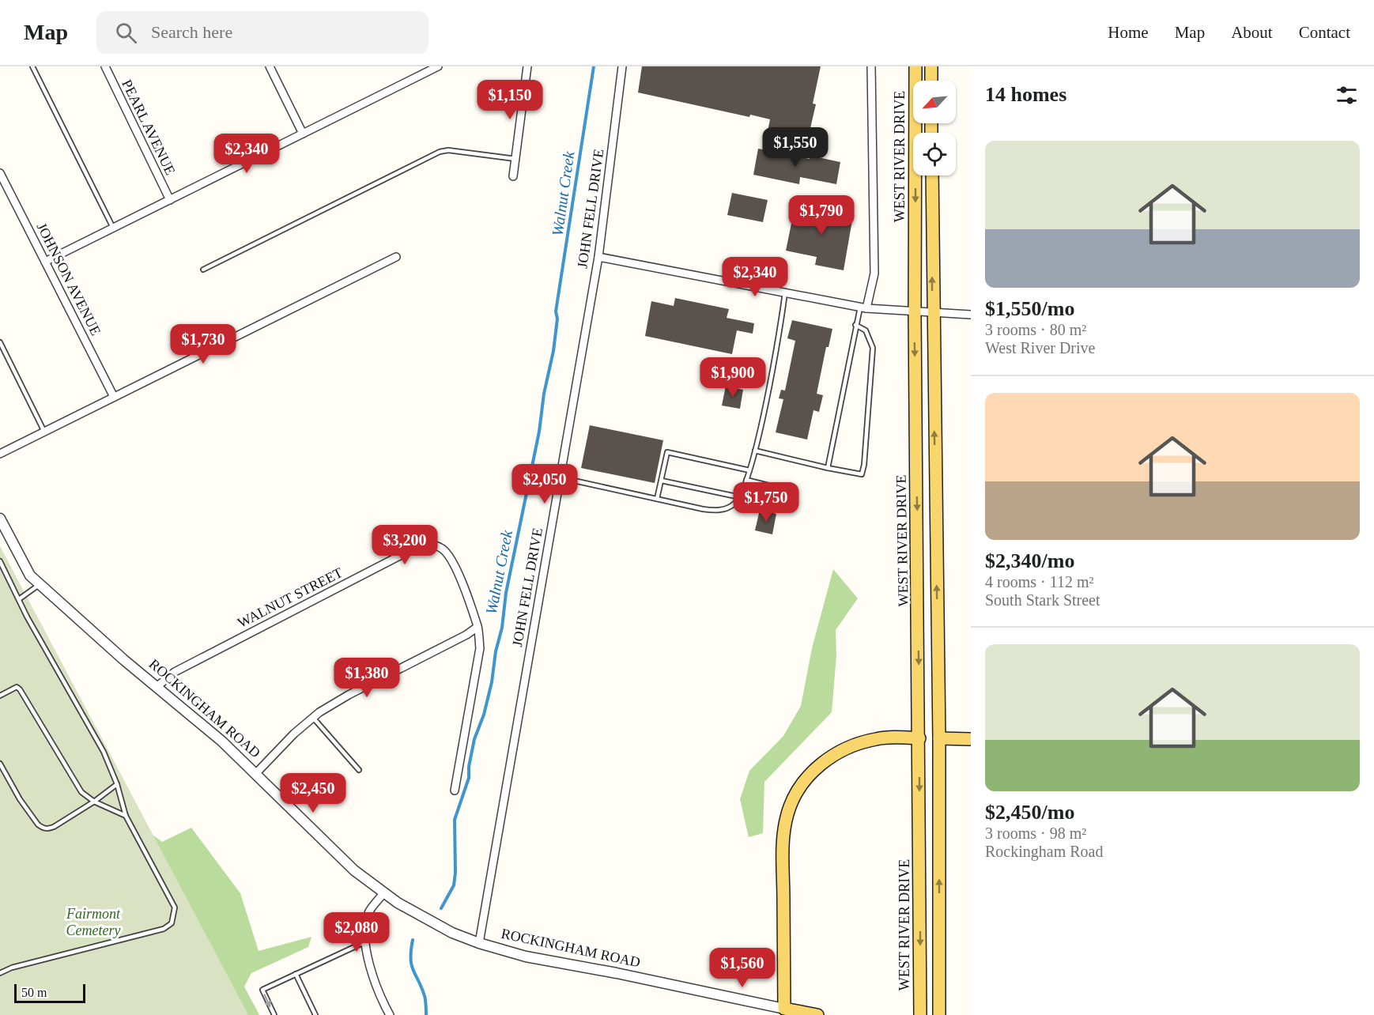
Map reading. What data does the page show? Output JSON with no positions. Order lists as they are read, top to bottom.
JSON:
{
  "streets": {
    "main road": ["WEST RIVER DRIVE", "ROCKINGHAM ROAD"],
    "street": [
      "PEARL AVENUE",
      "JOHN FELL DRIVE",
      "JOHNSON AVENUE",
      "WALNUT STREET"
    ]
  },
  "crossings": [
    ["JOHN FELL DRIVE", "ROCKINGHAM ROAD"],
    ["WALNUT STREET", "ROCKINGHAM ROAD"]
  ],
  "one_way": ["WEST RIVER DRIVE"],
  "water": ["Walnut Creek"],
  "parks": ["Fairmont Cemetery"],
  "scale_bar": "50 m",
  "north": "bottom left",
  "page": {
    "header": "Map",
    "search": "Search here",
    "nav": [
      "Home",
      "Map",
      "About",
      "Contact"
    ],
    "heading": "14 homes",
    "price": [
      "$1,150",
      "$1,550",
      "$2,340",
      "$1,790",
      "$2,340",
      "$1,730",
      "$1,900",
      "$2,050",
      "$1,750",
      "$3,200",
      "$1,380",
      "$2,450",
      "$2,080",
      "$1,560"
    ],
    "list": [
      {
        "name": "$1,550/mo",
        "note": "3 rooms · 80 m² · West River Drive"
      },
      {
        "name": "$2,340/mo",
        "note": "4 rooms · 112 m² · South Stark Street"
      },
      {
        "name": "$2,450/mo",
        "note": "3 rooms · 98 m² · Rockingham Road"
      }
    ],
    "scale": "50 m"
  }
}
